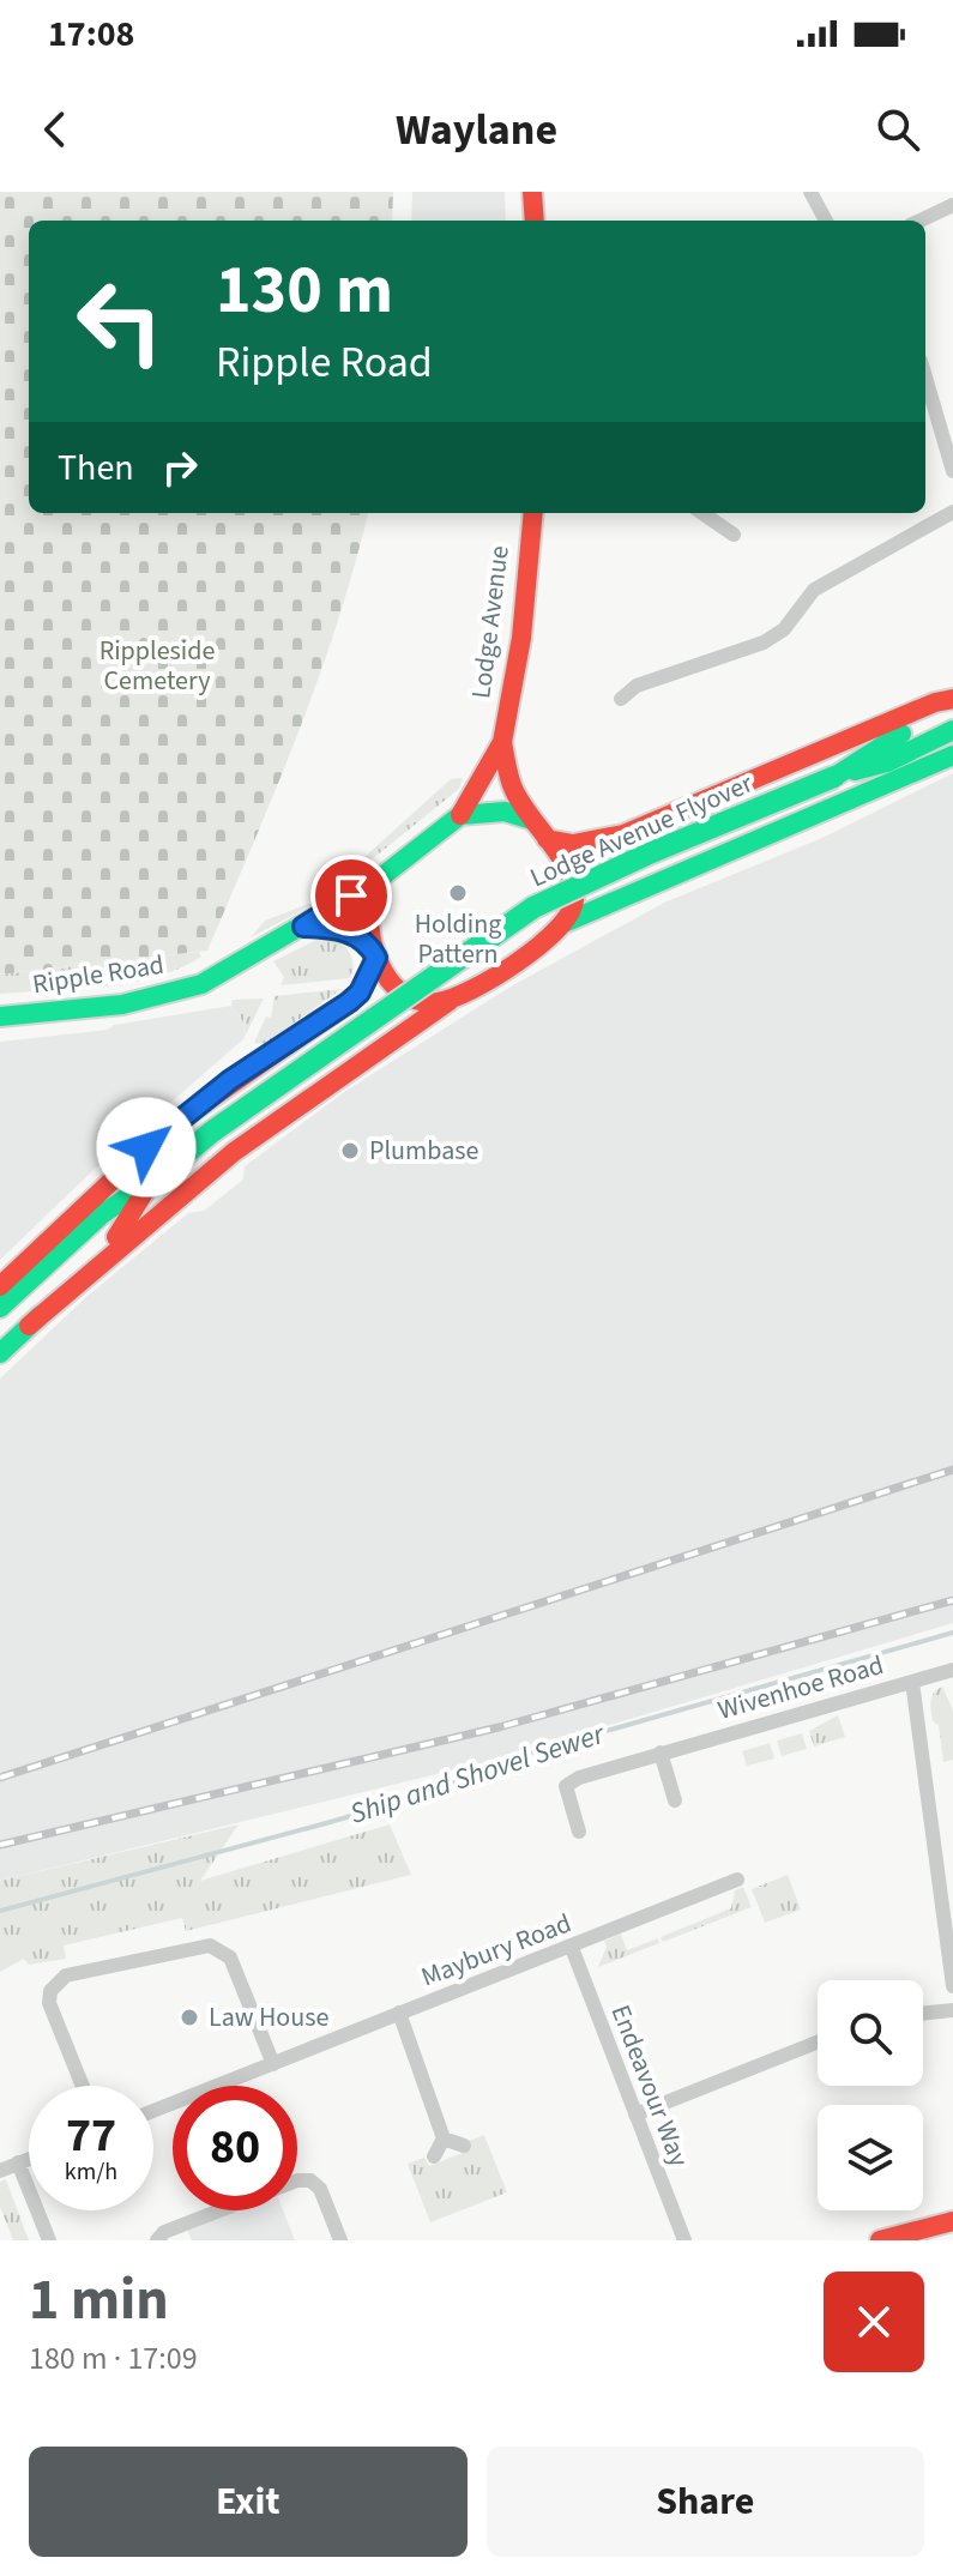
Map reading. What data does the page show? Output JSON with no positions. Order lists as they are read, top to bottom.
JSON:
{
  "streets": {
    "main road": ["Lodge Avenue", "Lodge Avenue Flyover", "Ripple Road"],
    "street": ["Wivenhoe Road", "Maybury Road", "Endeavour Way"]
  },
  "crossings": [
    ["Lodge Avenue", "Ripple Road"],
    ["Maybury Road", "Endeavour Way"]
  ],
  "water": ["Ship and Shovel Sewer"],
  "parks": ["Rippleside Cemetery"],
  "places": ["Holding Pattern", "Plumbase", "Law House"],
  "page": {
    "status": "17:08",
    "header": "Waylane",
    "turn": ["130 m", "Ripple Road"],
    "then": "Then",
    "speed": "77 km/h",
    "limit": "80",
    "heading": ["1 min", "180 m · 17:09"],
    "buttons": ["Exit", "Share"]
  }
}
